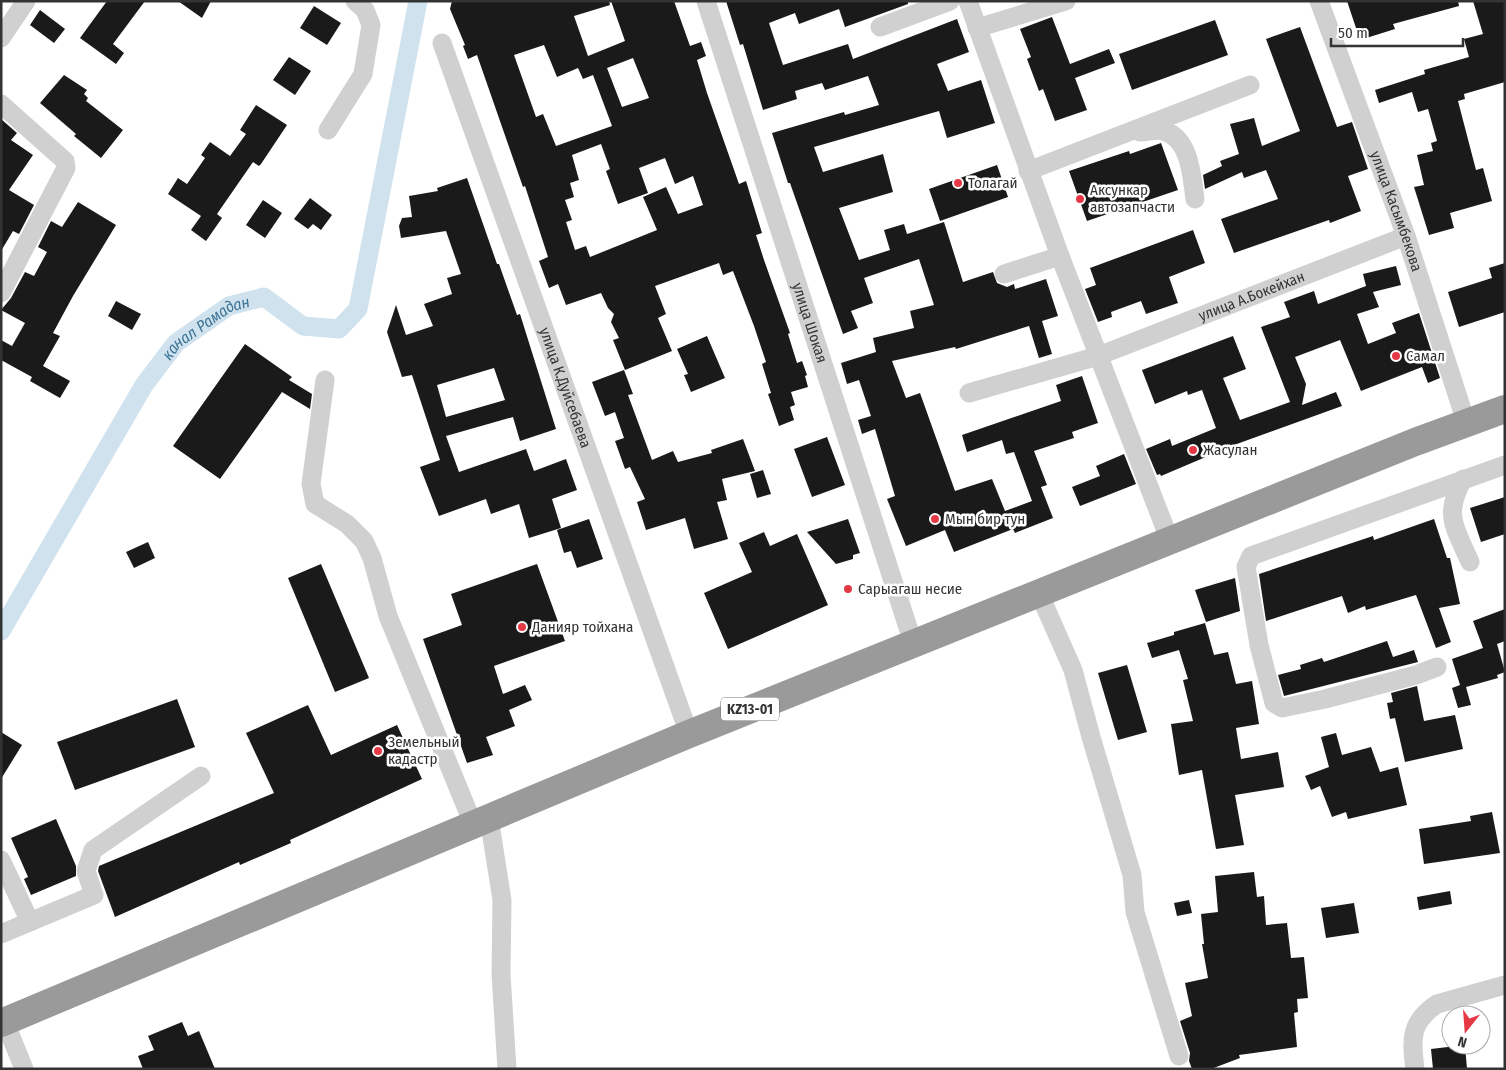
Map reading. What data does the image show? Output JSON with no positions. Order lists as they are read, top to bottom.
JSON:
{
  "streets": {
    "highway": ["KZ13-01"],
    "street": [
      "улица Касымбекова",
      "улица А.Бокейхан",
      "улица Шокая",
      "улица К.Дуйсебаева"
    ]
  },
  "crossings": [
    ["улица Касымбекова", "улица А.Бокейхан"],
    ["улица Касымбекова", "KZ13-01"],
    ["улица Шокая", "KZ13-01"],
    ["улица К.Дуйсебаева", "KZ13-01"]
  ],
  "water": ["канал Рамадан"],
  "places": [
    "Толагай",
    "Аксункар автозапчасти",
    "Самал",
    "Жасулан",
    "Мын бир тун",
    "Сарыагаш несие",
    "Данияр тойхана",
    "Земельный кадастр"
  ],
  "scale_bar": "50 m",
  "north": "bottom"
}
